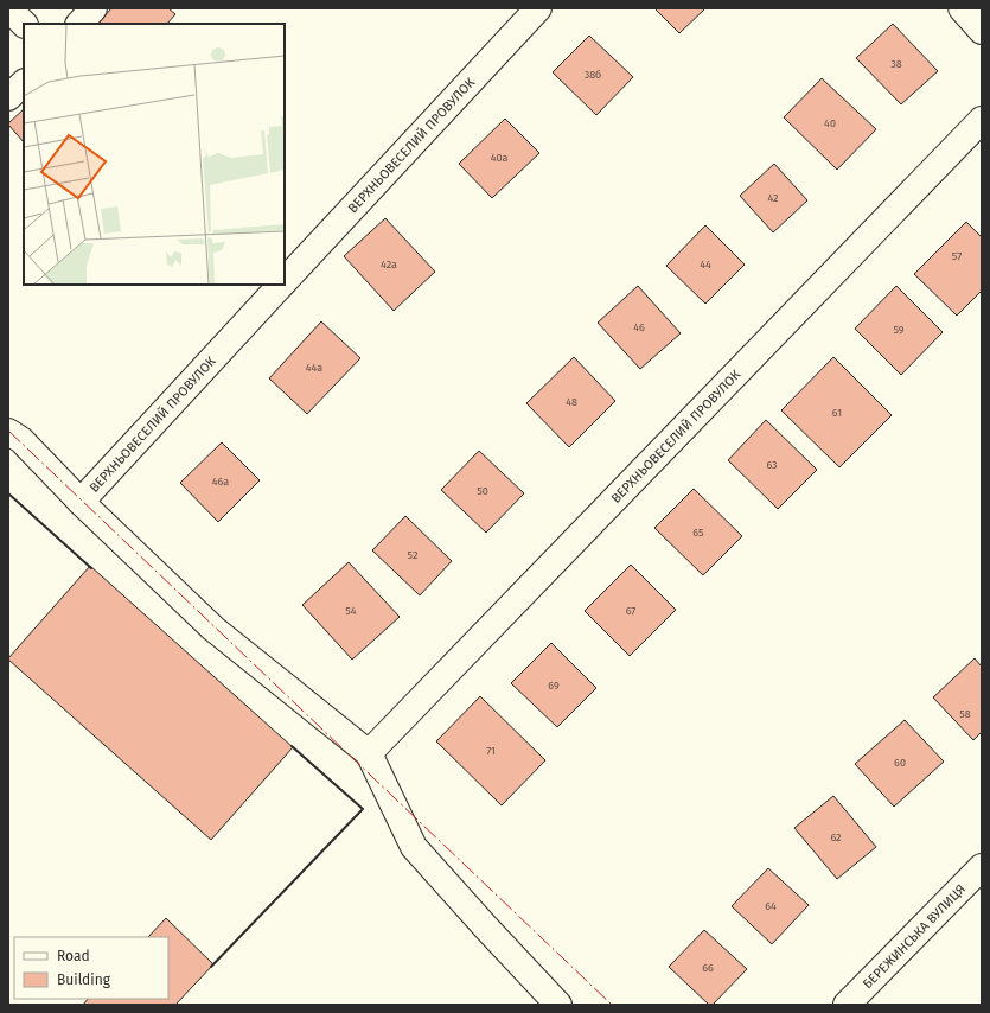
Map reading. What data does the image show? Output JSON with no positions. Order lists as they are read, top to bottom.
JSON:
{
  "streets": {
    "street": ["ВЕРХНЬОВЕСЕЛИЙ ПРОВУЛОК", "БЕРЕЖИНСЬКА ВУЛИЦЯ"]
  },
  "house_numbers": [
    "38",
    "38б",
    "40",
    "40а",
    "42",
    "57",
    "42а",
    "44",
    "46",
    "59",
    "44а",
    "48",
    "61",
    "63",
    "46а",
    "50",
    "65",
    "52",
    "54",
    "67",
    "69",
    "58",
    "71",
    "60",
    "62",
    "64",
    "66"
  ],
  "legend": ["Road", "Building"]
}
